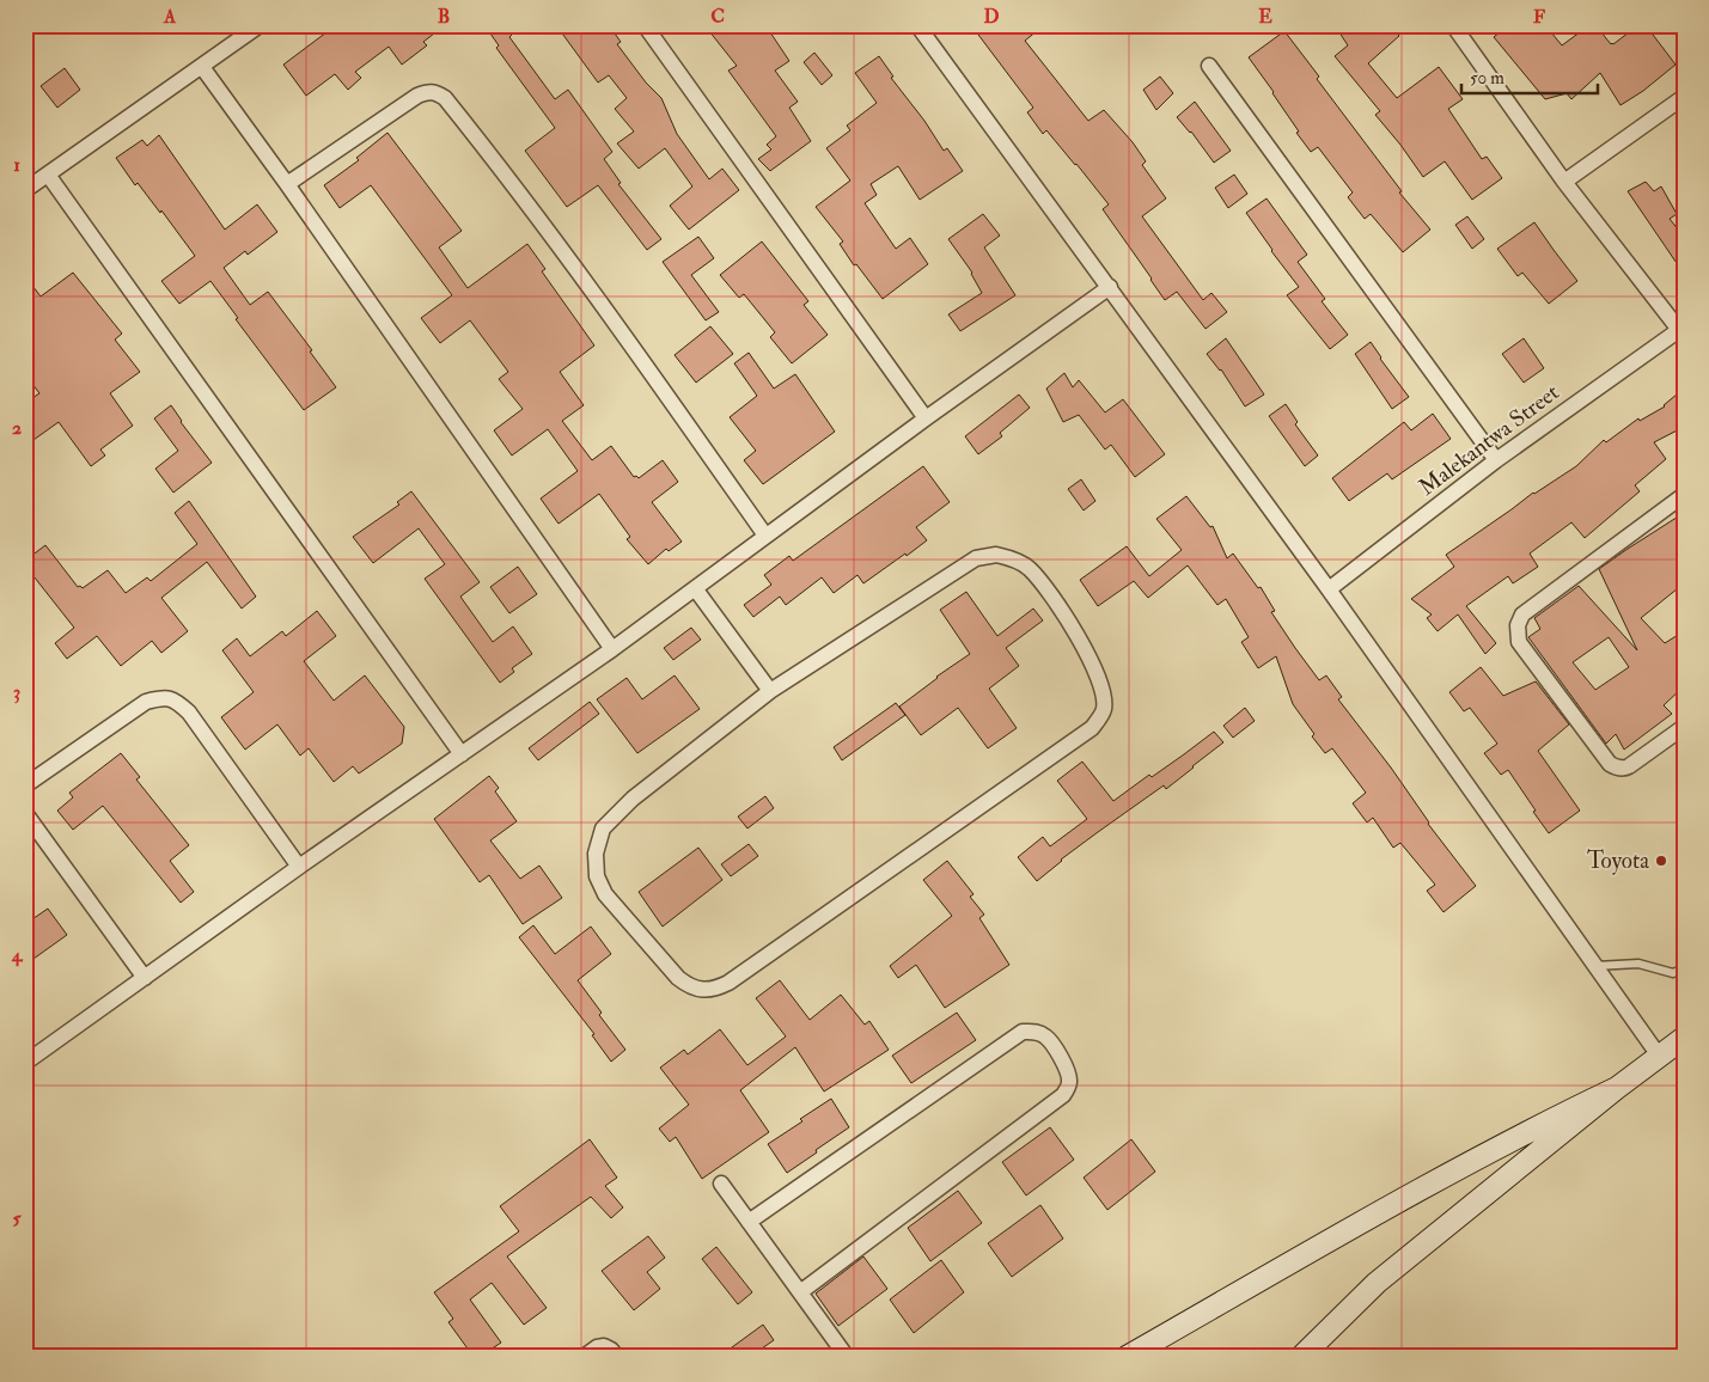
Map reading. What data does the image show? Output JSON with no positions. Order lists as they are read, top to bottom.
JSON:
{
  "streets": {
    "street": ["Malekantwa Street"]
  },
  "places": ["Toyota"],
  "scale_bar": "50 m",
  "grid": {
    "columns": [
      "A",
      "B",
      "C",
      "D",
      "E",
      "F"
    ],
    "rows": [
      "1",
      "2",
      "3",
      "4",
      "5"
    ]
  }
}
